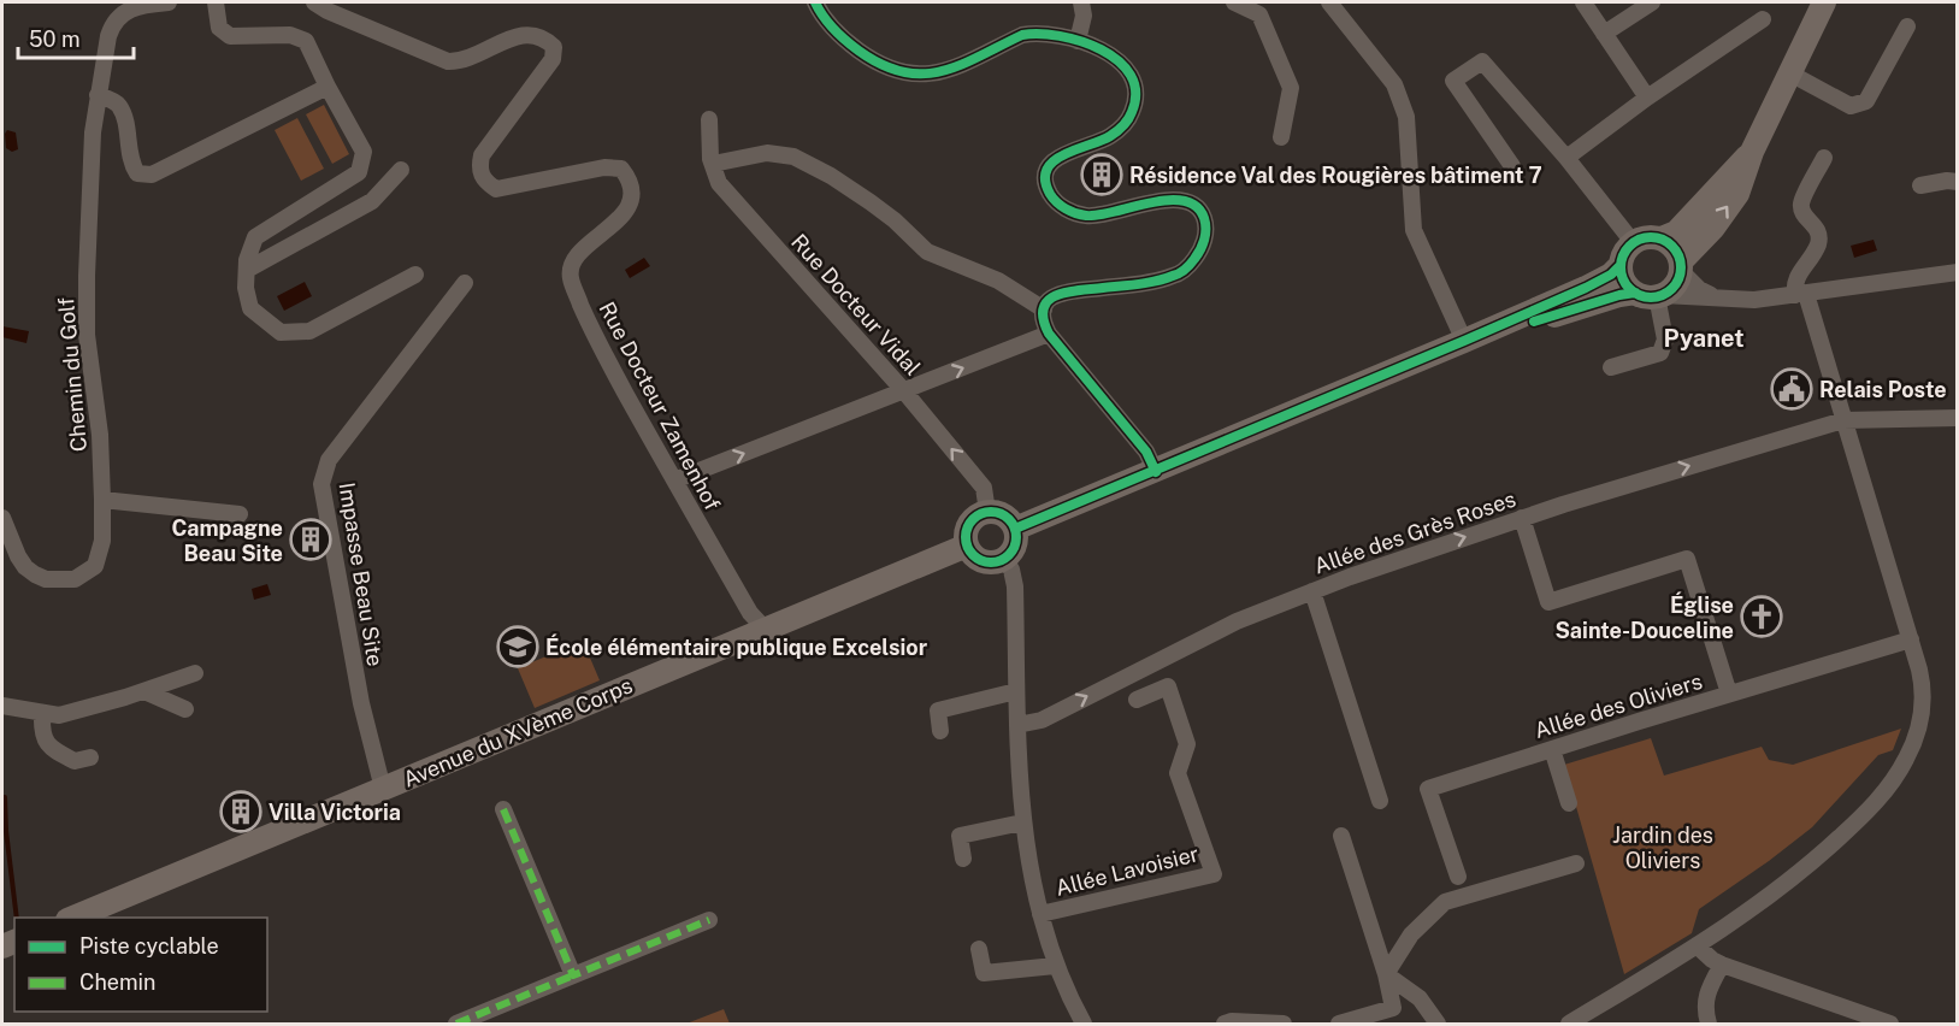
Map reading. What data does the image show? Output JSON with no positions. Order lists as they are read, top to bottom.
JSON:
{
  "streets": {
    "main road": ["Avenue du XVème Corps"],
    "street": [
      "Rue Docteur Vidal",
      "Chemin du Golf",
      "Rue Docteur Zamenhof",
      "Allée des Grès Roses",
      "Impasse Beau Site",
      "Allée des Oliviers",
      "Allée Lavoisier"
    ]
  },
  "crossings": [
    ["Rue Docteur Vidal", "Avenue du XVème Corps"],
    ["Rue Docteur Zamenhof", "Avenue du XVème Corps"],
    ["Impasse Beau Site", "Avenue du XVème Corps"]
  ],
  "one_way": ["Allée des Grès Roses"],
  "districts": ["Pyanet"],
  "parks": ["Jardin des Oliviers"],
  "places": {
    "building": ["Résidence Val des Rougières bâtiment 7", "Campagne Beau Site", "Villa Victoria"],
    "public building": ["Relais Poste"],
    "church": ["Église Sainte-Douceline"],
    "school or university": ["École élémentaire publique Excelsior"]
  },
  "legend": ["Piste cyclable", "Chemin"],
  "scale_bar": "50 m"
}
